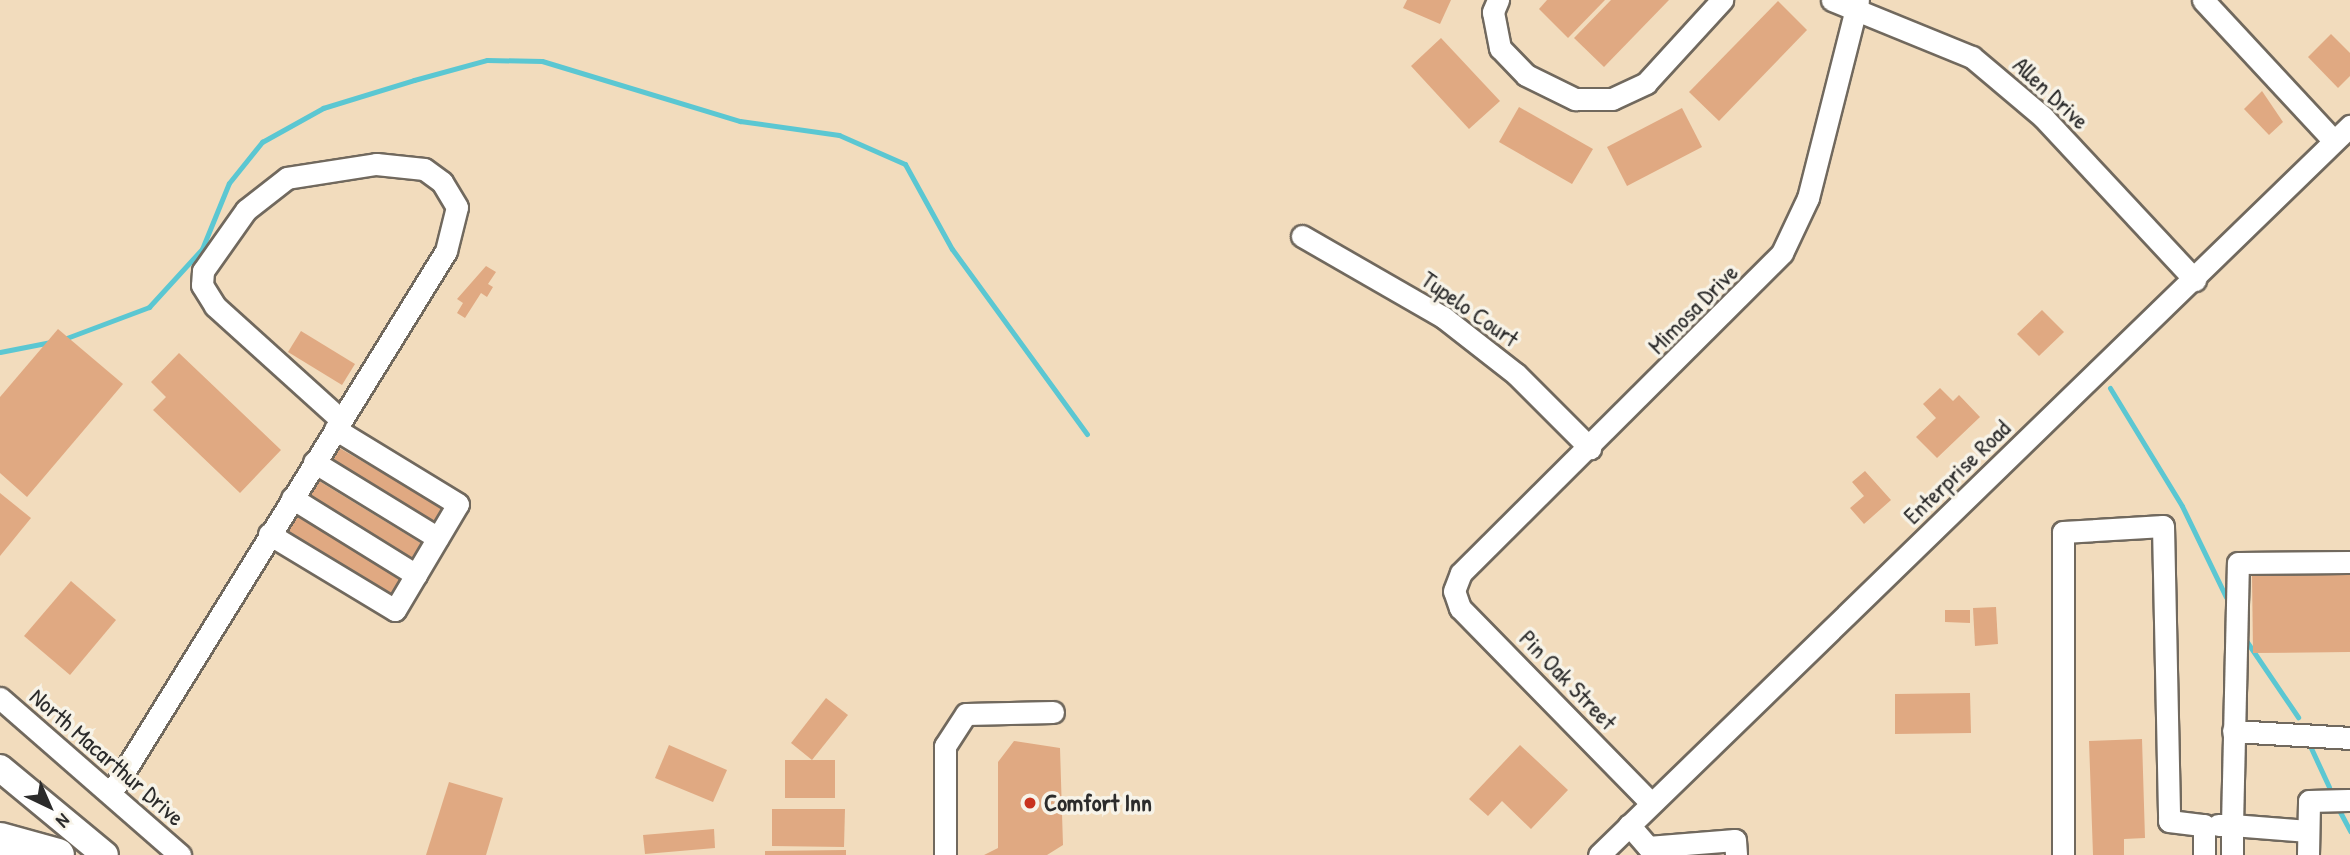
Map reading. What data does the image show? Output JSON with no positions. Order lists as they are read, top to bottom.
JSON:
{
  "streets": {
    "street": [
      "Allen Drive",
      "Tupelo Court",
      "Mimosa Drive",
      "Enterprise Road",
      "Pin Oak Street",
      "North Macarthur Drive"
    ]
  },
  "crossings": [
    ["Allen Drive", "Mimosa Drive"],
    ["Allen Drive", "Enterprise Road"],
    ["Tupelo Court", "Mimosa Drive"],
    ["Mimosa Drive", "Pin Oak Street"],
    ["Enterprise Road", "Pin Oak Street"]
  ],
  "places": ["Comfort Inn"],
  "north": "bottom right"
}
